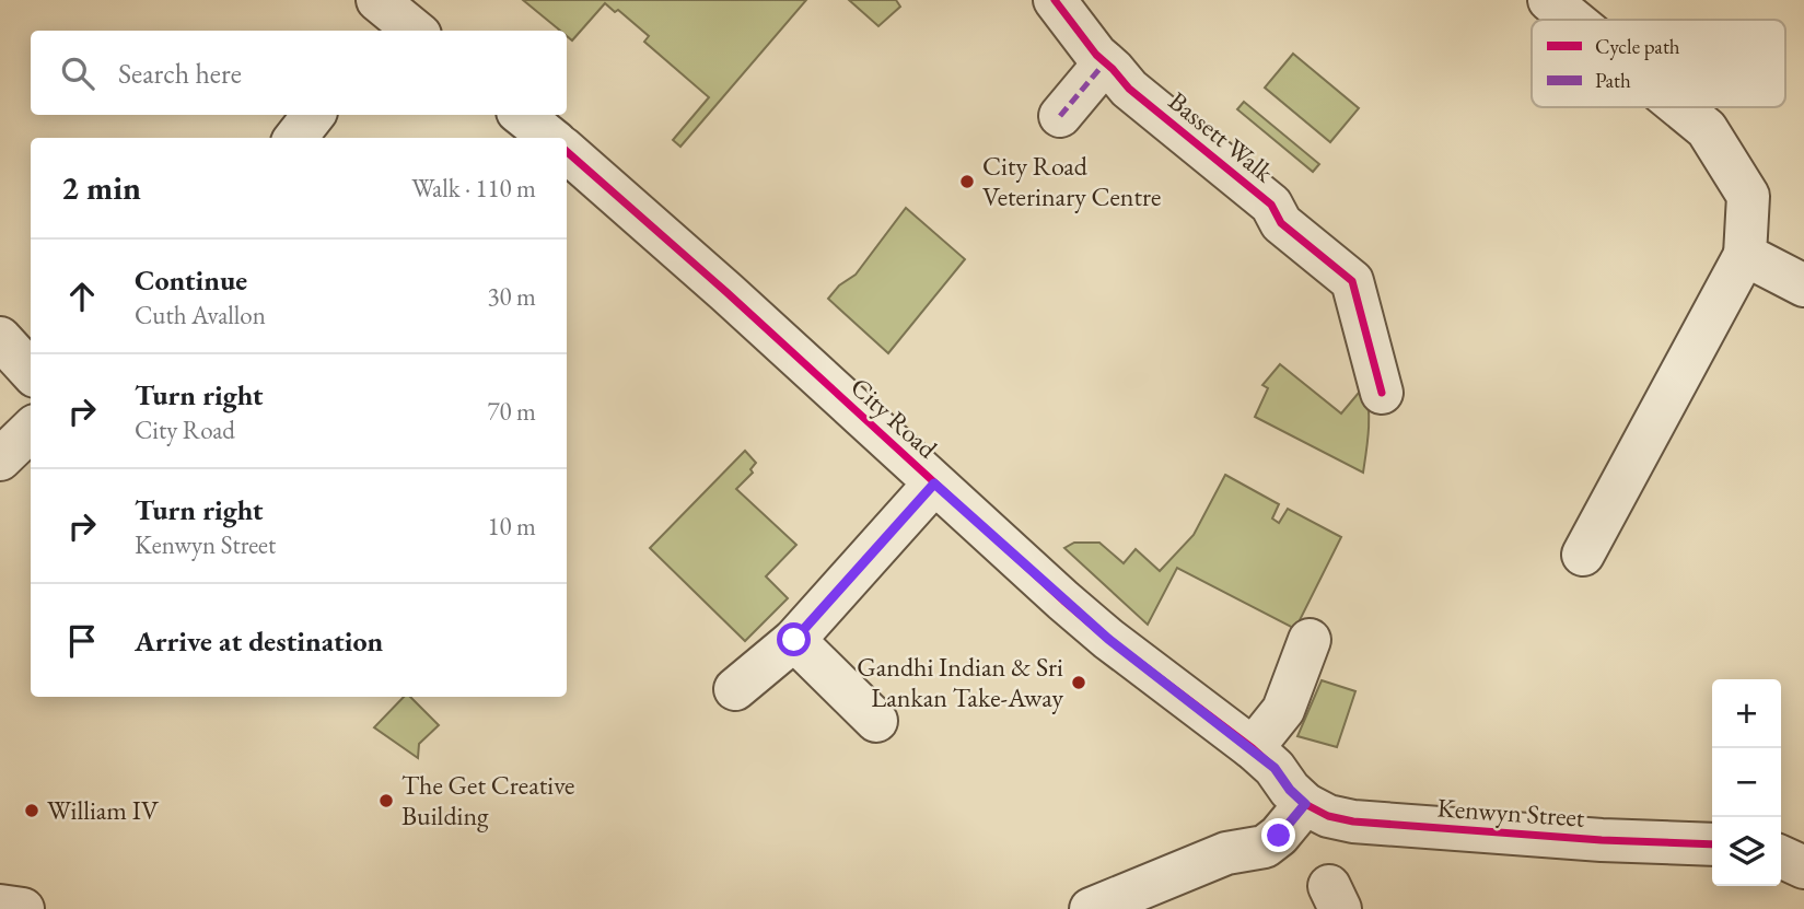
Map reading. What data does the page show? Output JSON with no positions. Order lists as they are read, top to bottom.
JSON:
{
  "streets": {
    "street": ["Bassett Walk", "City Road", "Kenwyn Street"]
  },
  "crossings": [
    ["City Road", "Kenwyn Street"]
  ],
  "places": [
    "City Road Veterinary Centre",
    "Gandhi Indian & Sri Lankan Take-Away",
    "The Get Creative Building",
    "William IV"
  ],
  "legend": ["Cycle path", "Path"],
  "page": {
    "search": "Search here",
    "heading": ["2 min", "Walk · 110 m"],
    "list": [
      ["Continue", "Cuth Avallon", "30 m"],
      ["Turn right", "City Road", "70 m"],
      ["Turn right", "Kenwyn Street", "10 m"],
      "Arrive at destination"
    ],
    "map_buttons": ["+", "−"]
  }
}
